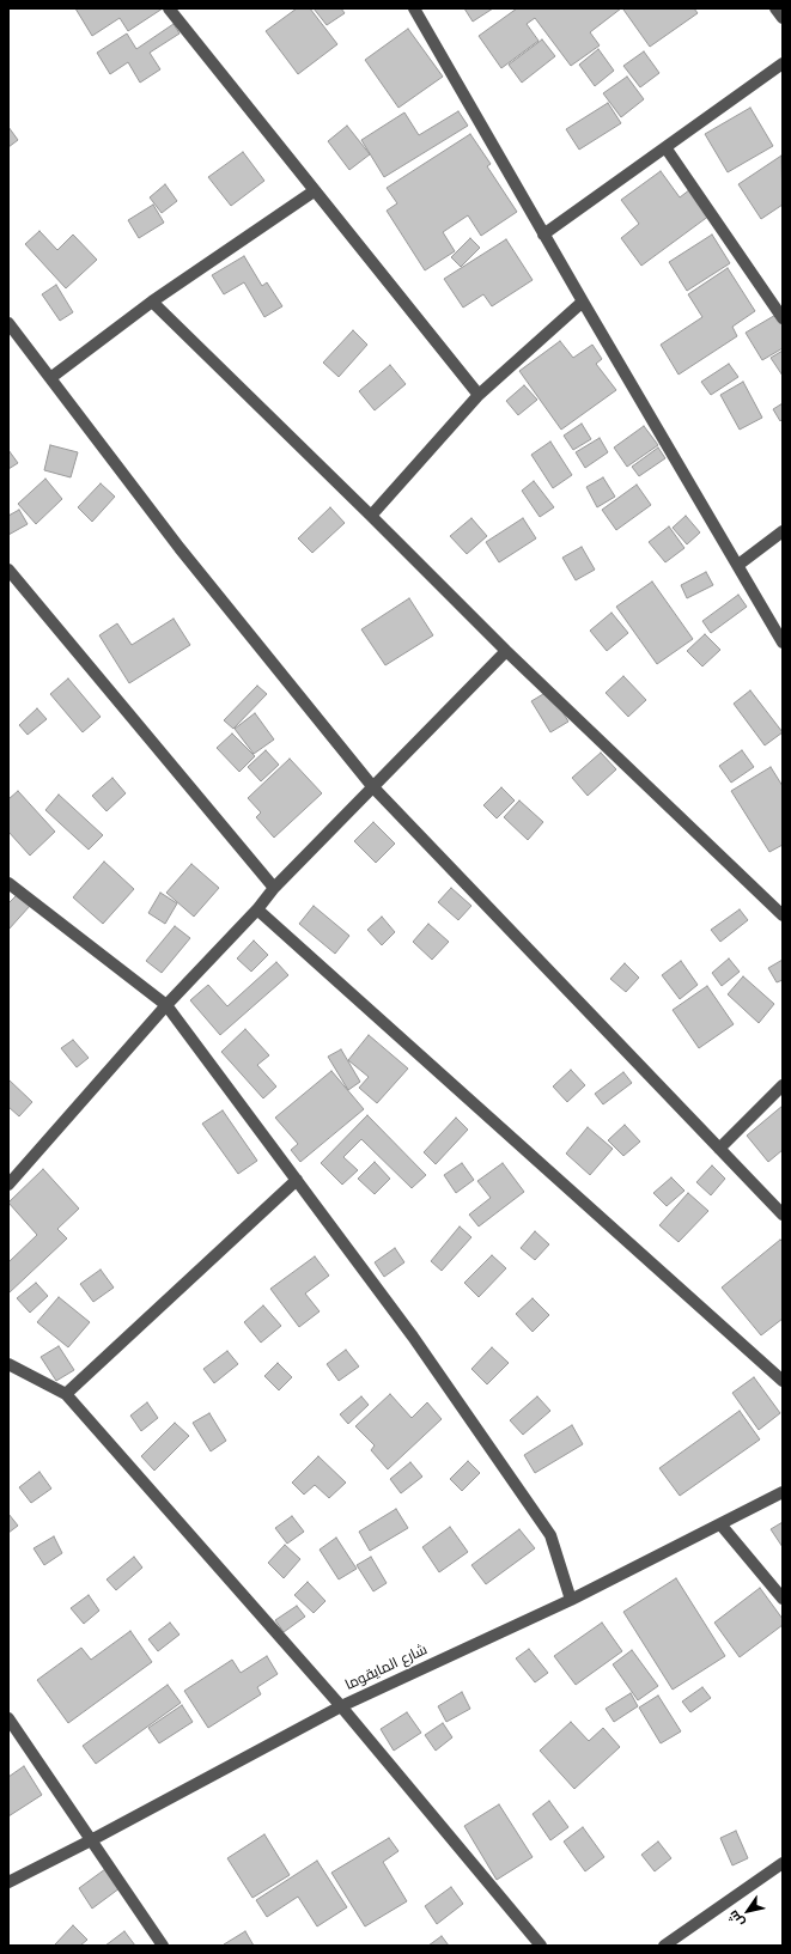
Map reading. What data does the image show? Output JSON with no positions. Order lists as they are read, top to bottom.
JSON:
{
  "streets": {
    "street": ["شارع المايقوما"]
  },
  "north": "bottom left"
}
